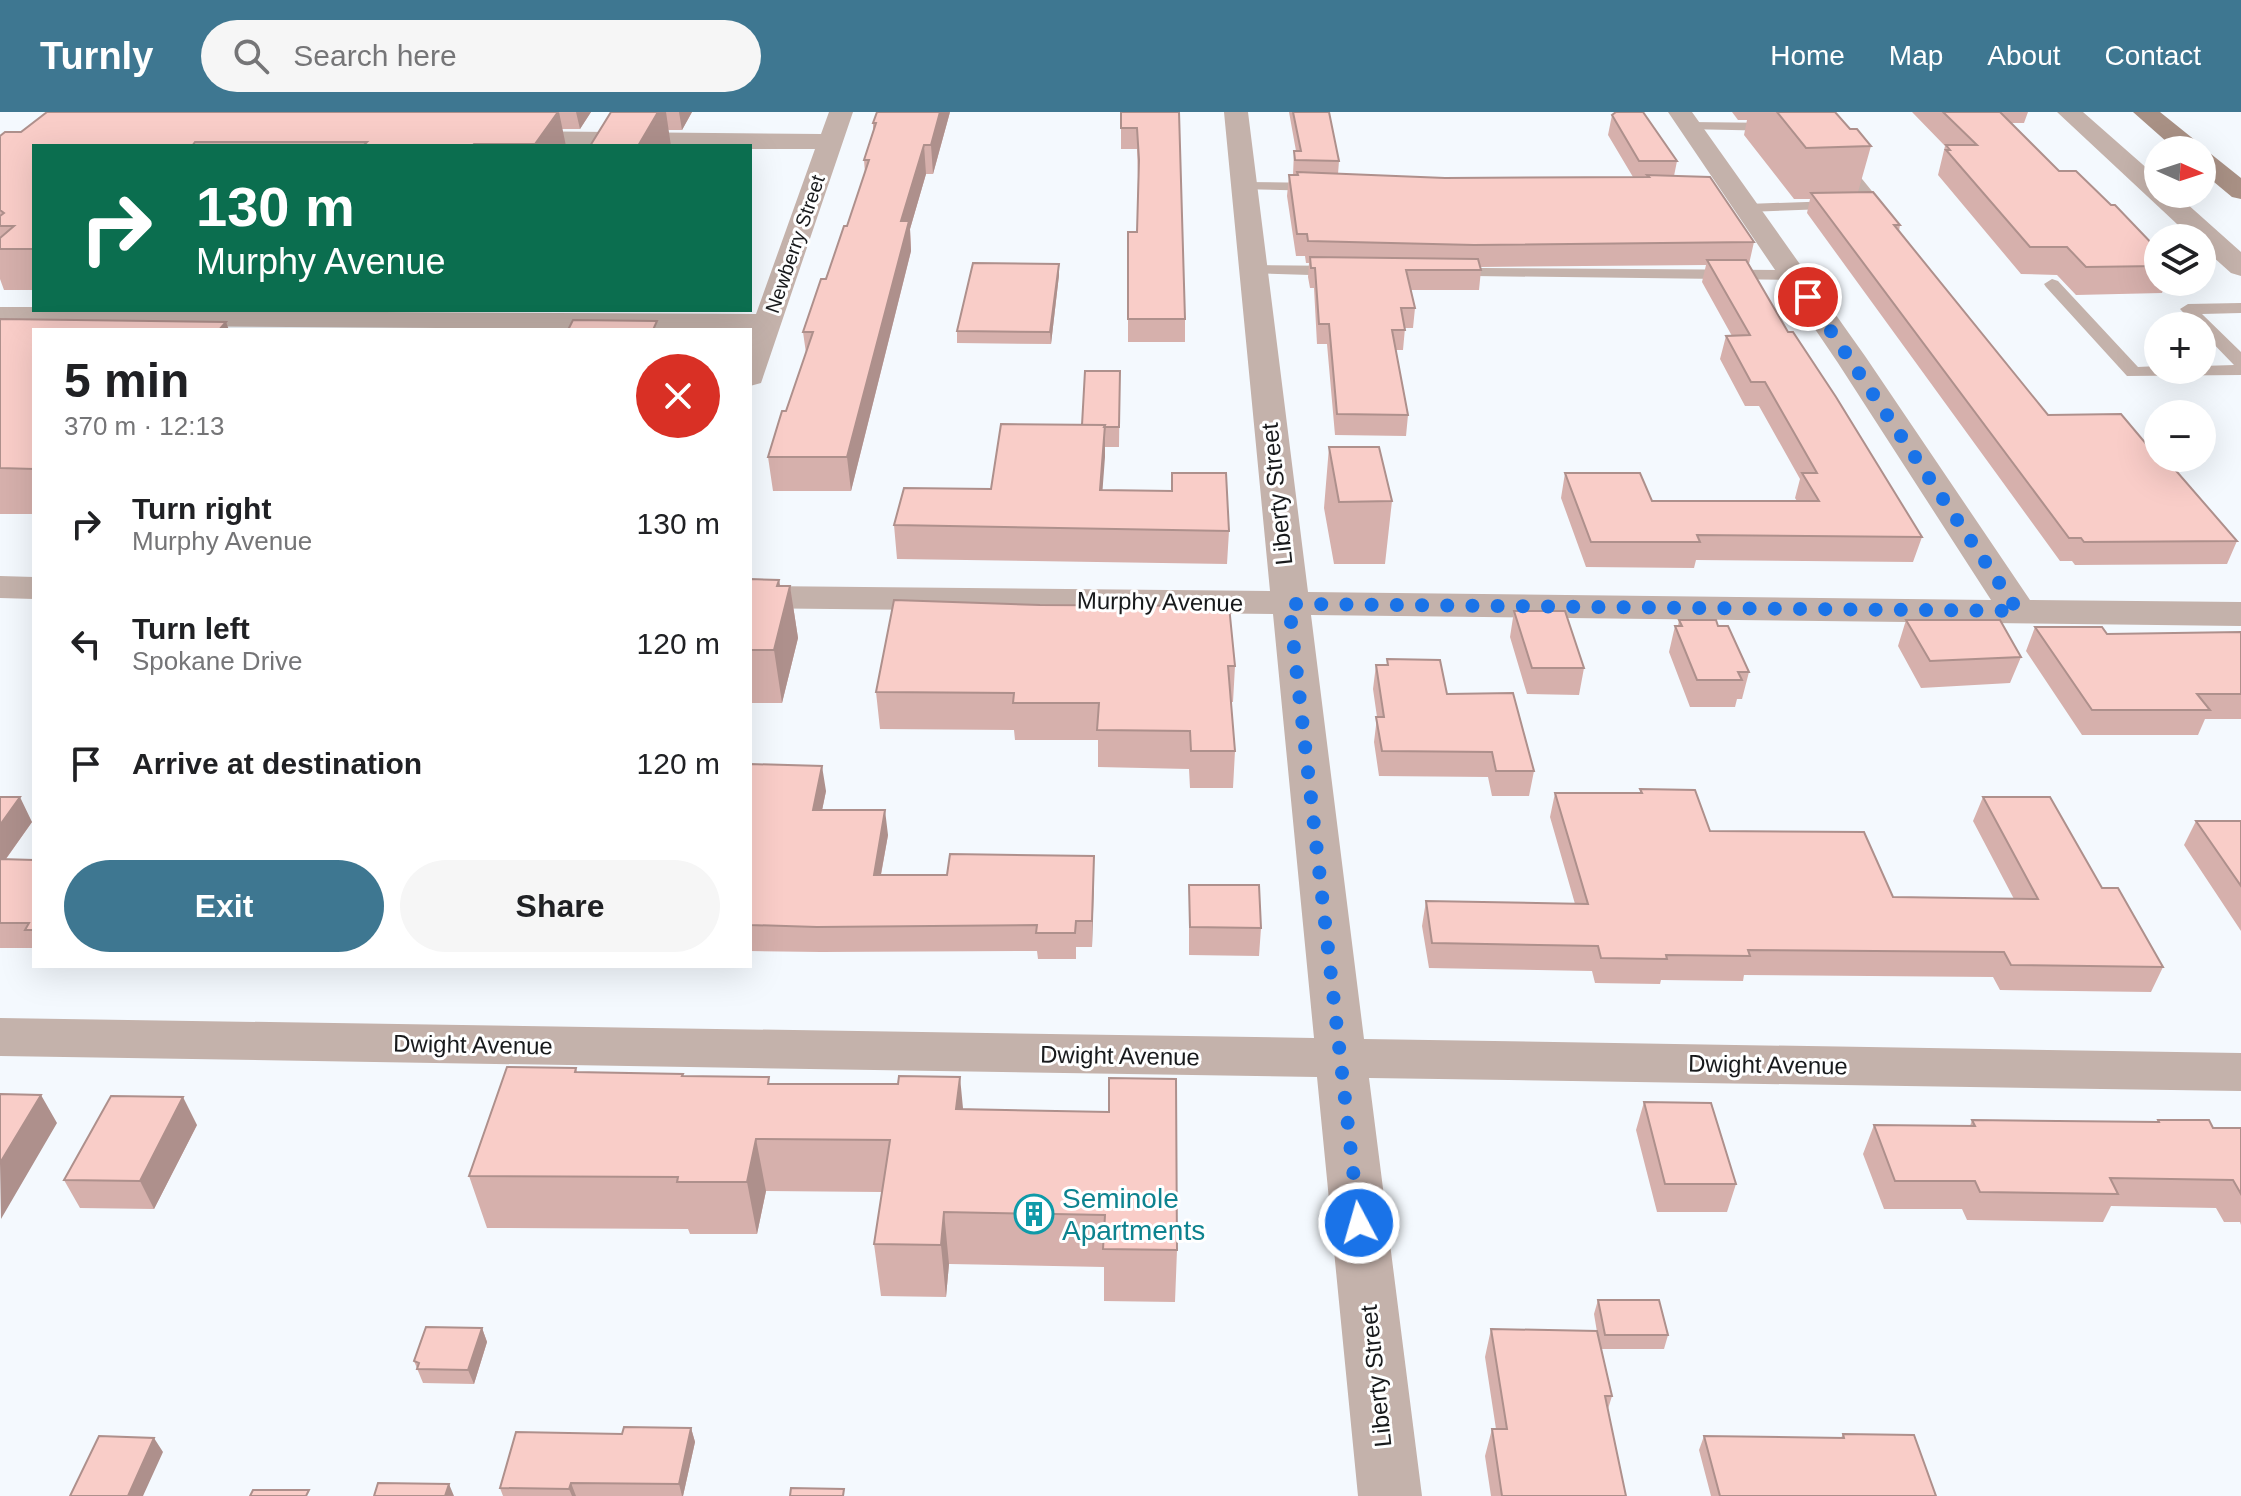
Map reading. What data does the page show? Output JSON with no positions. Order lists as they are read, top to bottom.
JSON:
{
  "streets": {
    "street": [
      "Newberry Street",
      "Liberty Street",
      "Murphy Avenue",
      "Dwight Avenue"
    ]
  },
  "crossings": [
    ["Liberty Street", "Murphy Avenue"],
    ["Liberty Street", "Dwight Avenue"]
  ],
  "places": {
    "building": ["Seminole Apartments"]
  },
  "north": "right",
  "page": {
    "header": "Turnly",
    "search": "Search here",
    "nav": [
      "Home",
      "Map",
      "About",
      "Contact"
    ],
    "map_buttons": ["+", "−"],
    "turn": ["130 m", "Murphy Avenue"],
    "heading": ["5 min", "370 m · 12:13"],
    "list": [
      {
        "name": "Turn right",
        "note": "Murphy Avenue",
        "value": "130 m"
      },
      {
        "name": "Turn left",
        "note": "Spokane Drive",
        "value": "120 m"
      },
      {
        "name": "Arrive at destination",
        "value": "120 m"
      }
    ],
    "buttons": ["Exit", "Share"]
  }
}
